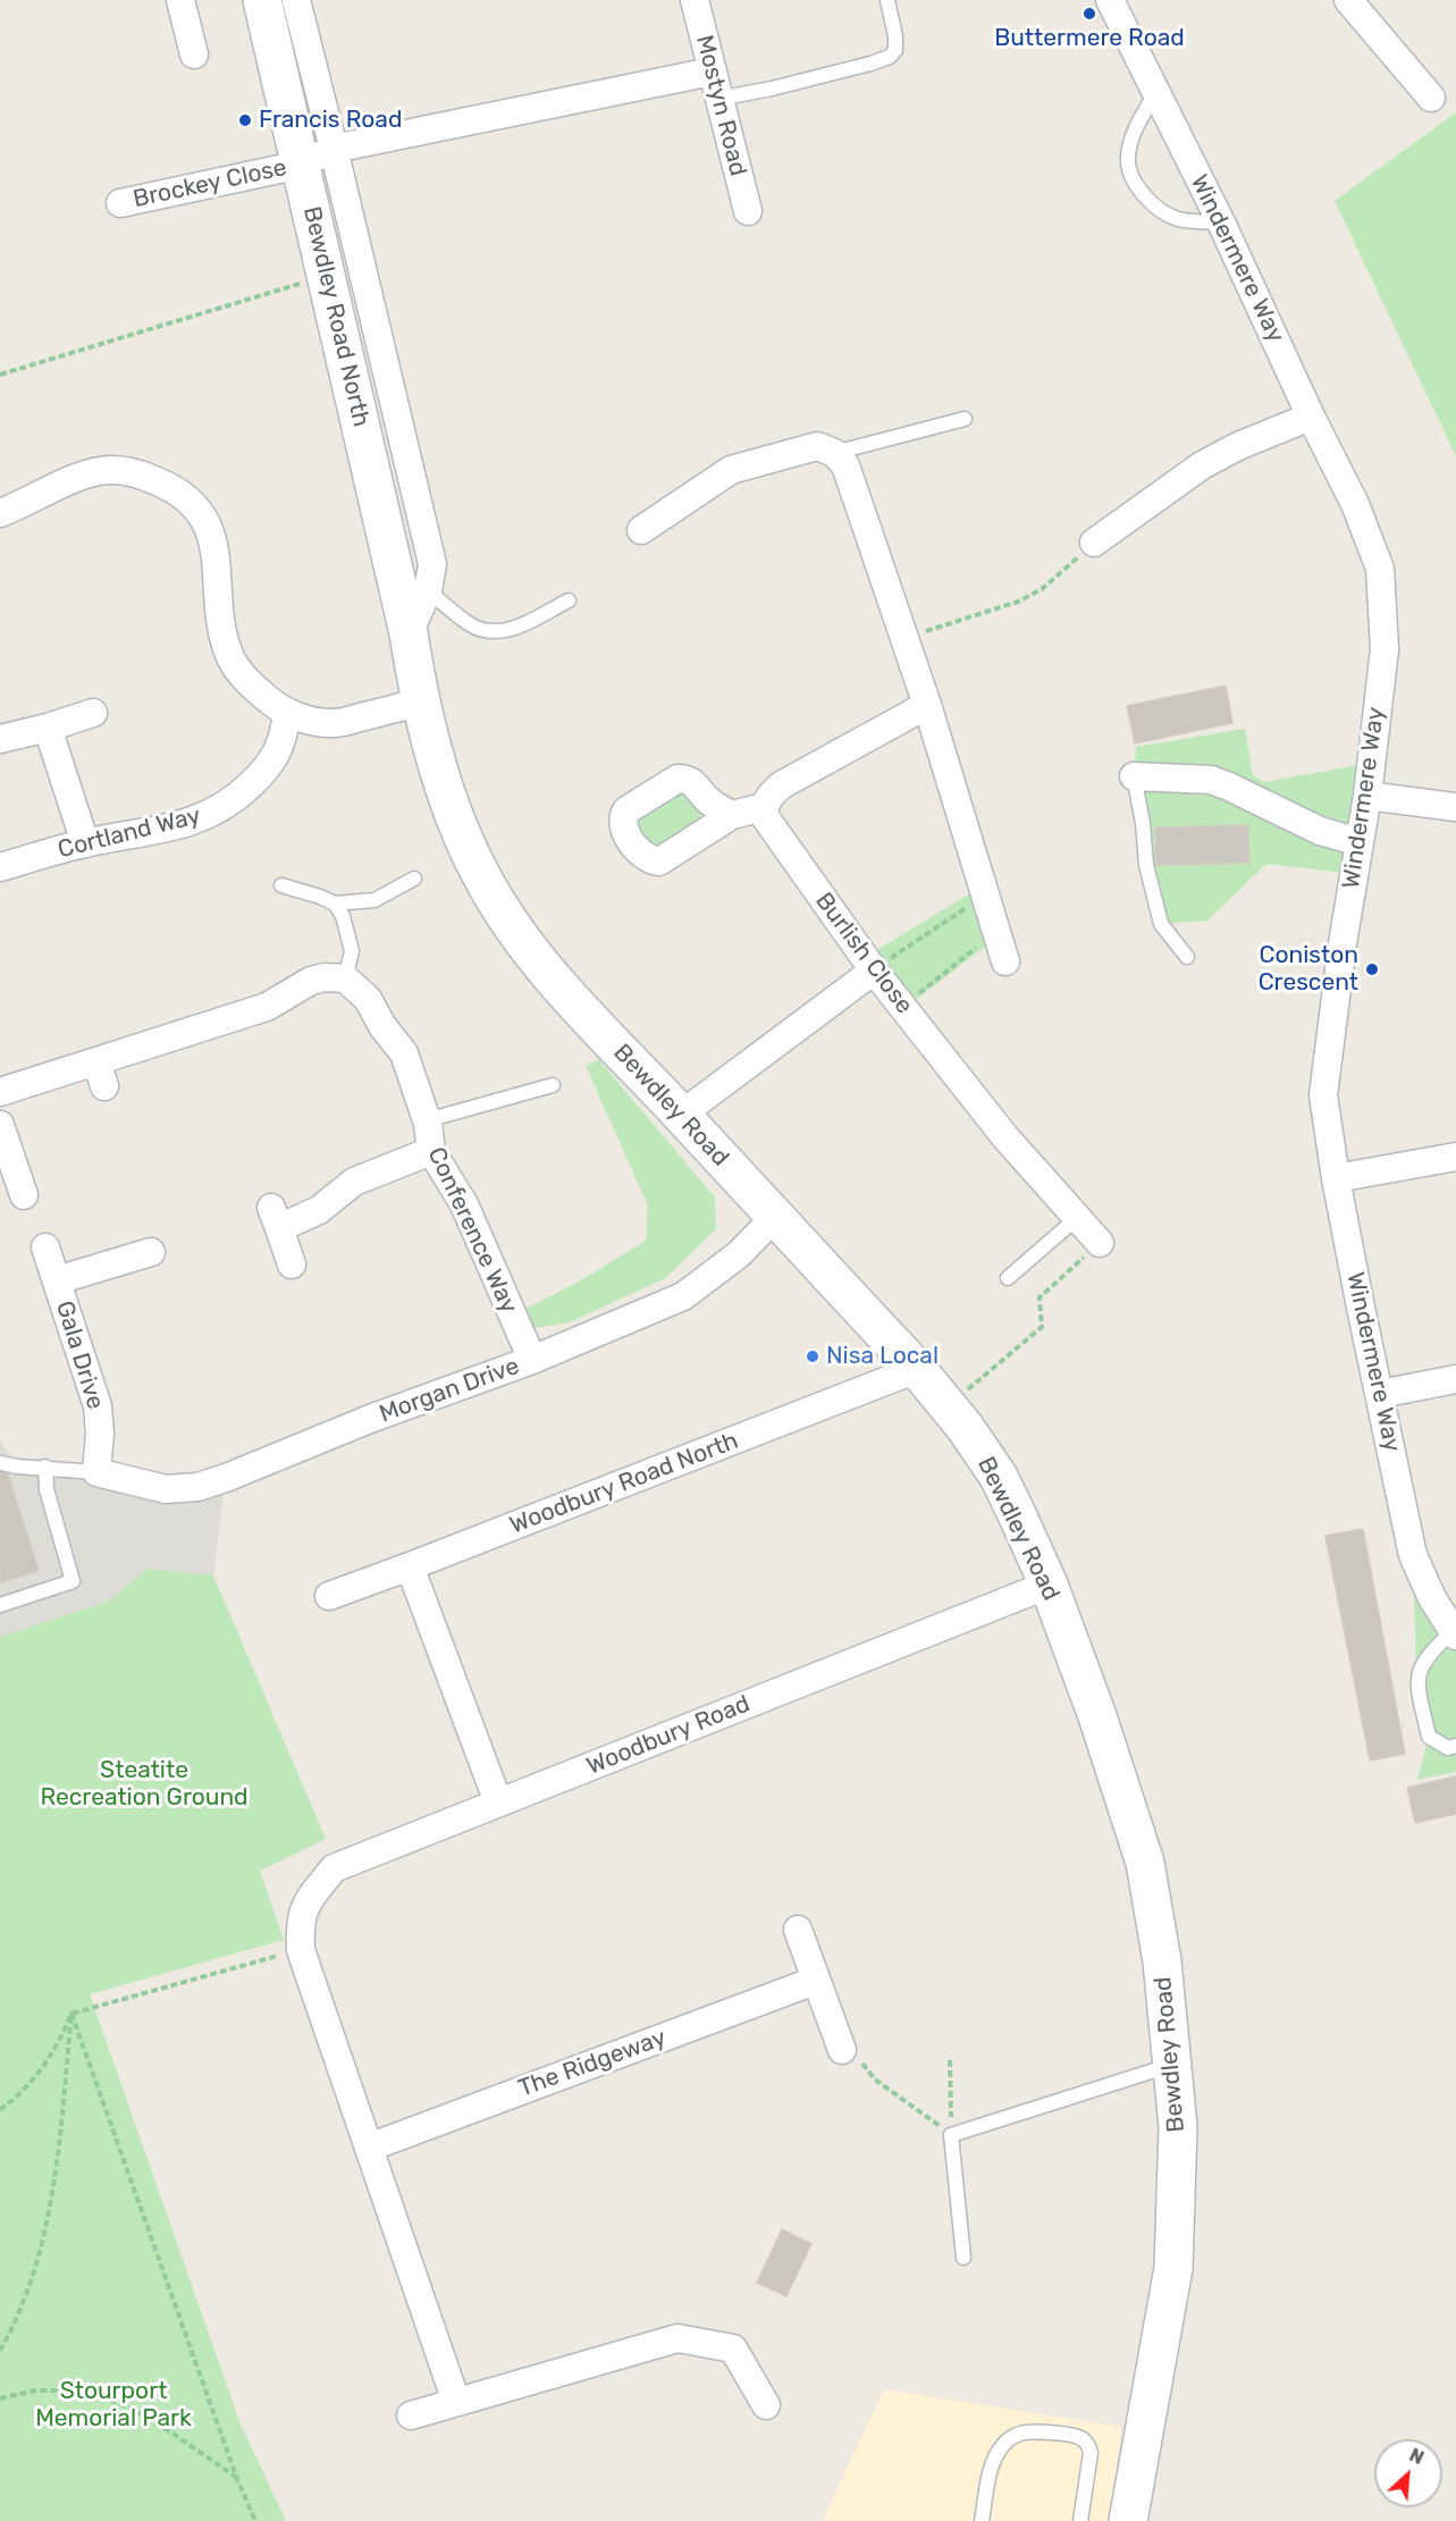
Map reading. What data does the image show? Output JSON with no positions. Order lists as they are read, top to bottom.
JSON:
{
  "streets": {
    "main road": ["Bewdley Road North", "Bewdley Road"],
    "street": [
      "Mostyn Road",
      "Brockey Close",
      "Windermere Way",
      "Cortland Way",
      "Burlish Close",
      "Conference Way",
      "Gala Drive",
      "Morgan Drive",
      "Woodbury Road North",
      "Woodbury Road",
      "The Ridgeway"
    ]
  },
  "crossings": [
    ["Brockey Close", "Bewdley Road North"],
    ["Bewdley Road North", "Bewdley Road"],
    ["Bewdley Road", "Morgan Drive"],
    ["Bewdley Road", "Woodbury Road North"],
    ["Bewdley Road", "Woodbury Road"],
    ["Conference Way", "Morgan Drive"],
    ["Gala Drive", "Morgan Drive"]
  ],
  "parks": ["Steatite Recreation Ground", "Stourport Memorial Park"],
  "places": [
    "Buttermere Road",
    "Francis Road",
    "Coniston Crescent",
    "Nisa Local"
  ],
  "north": "top right"
}
